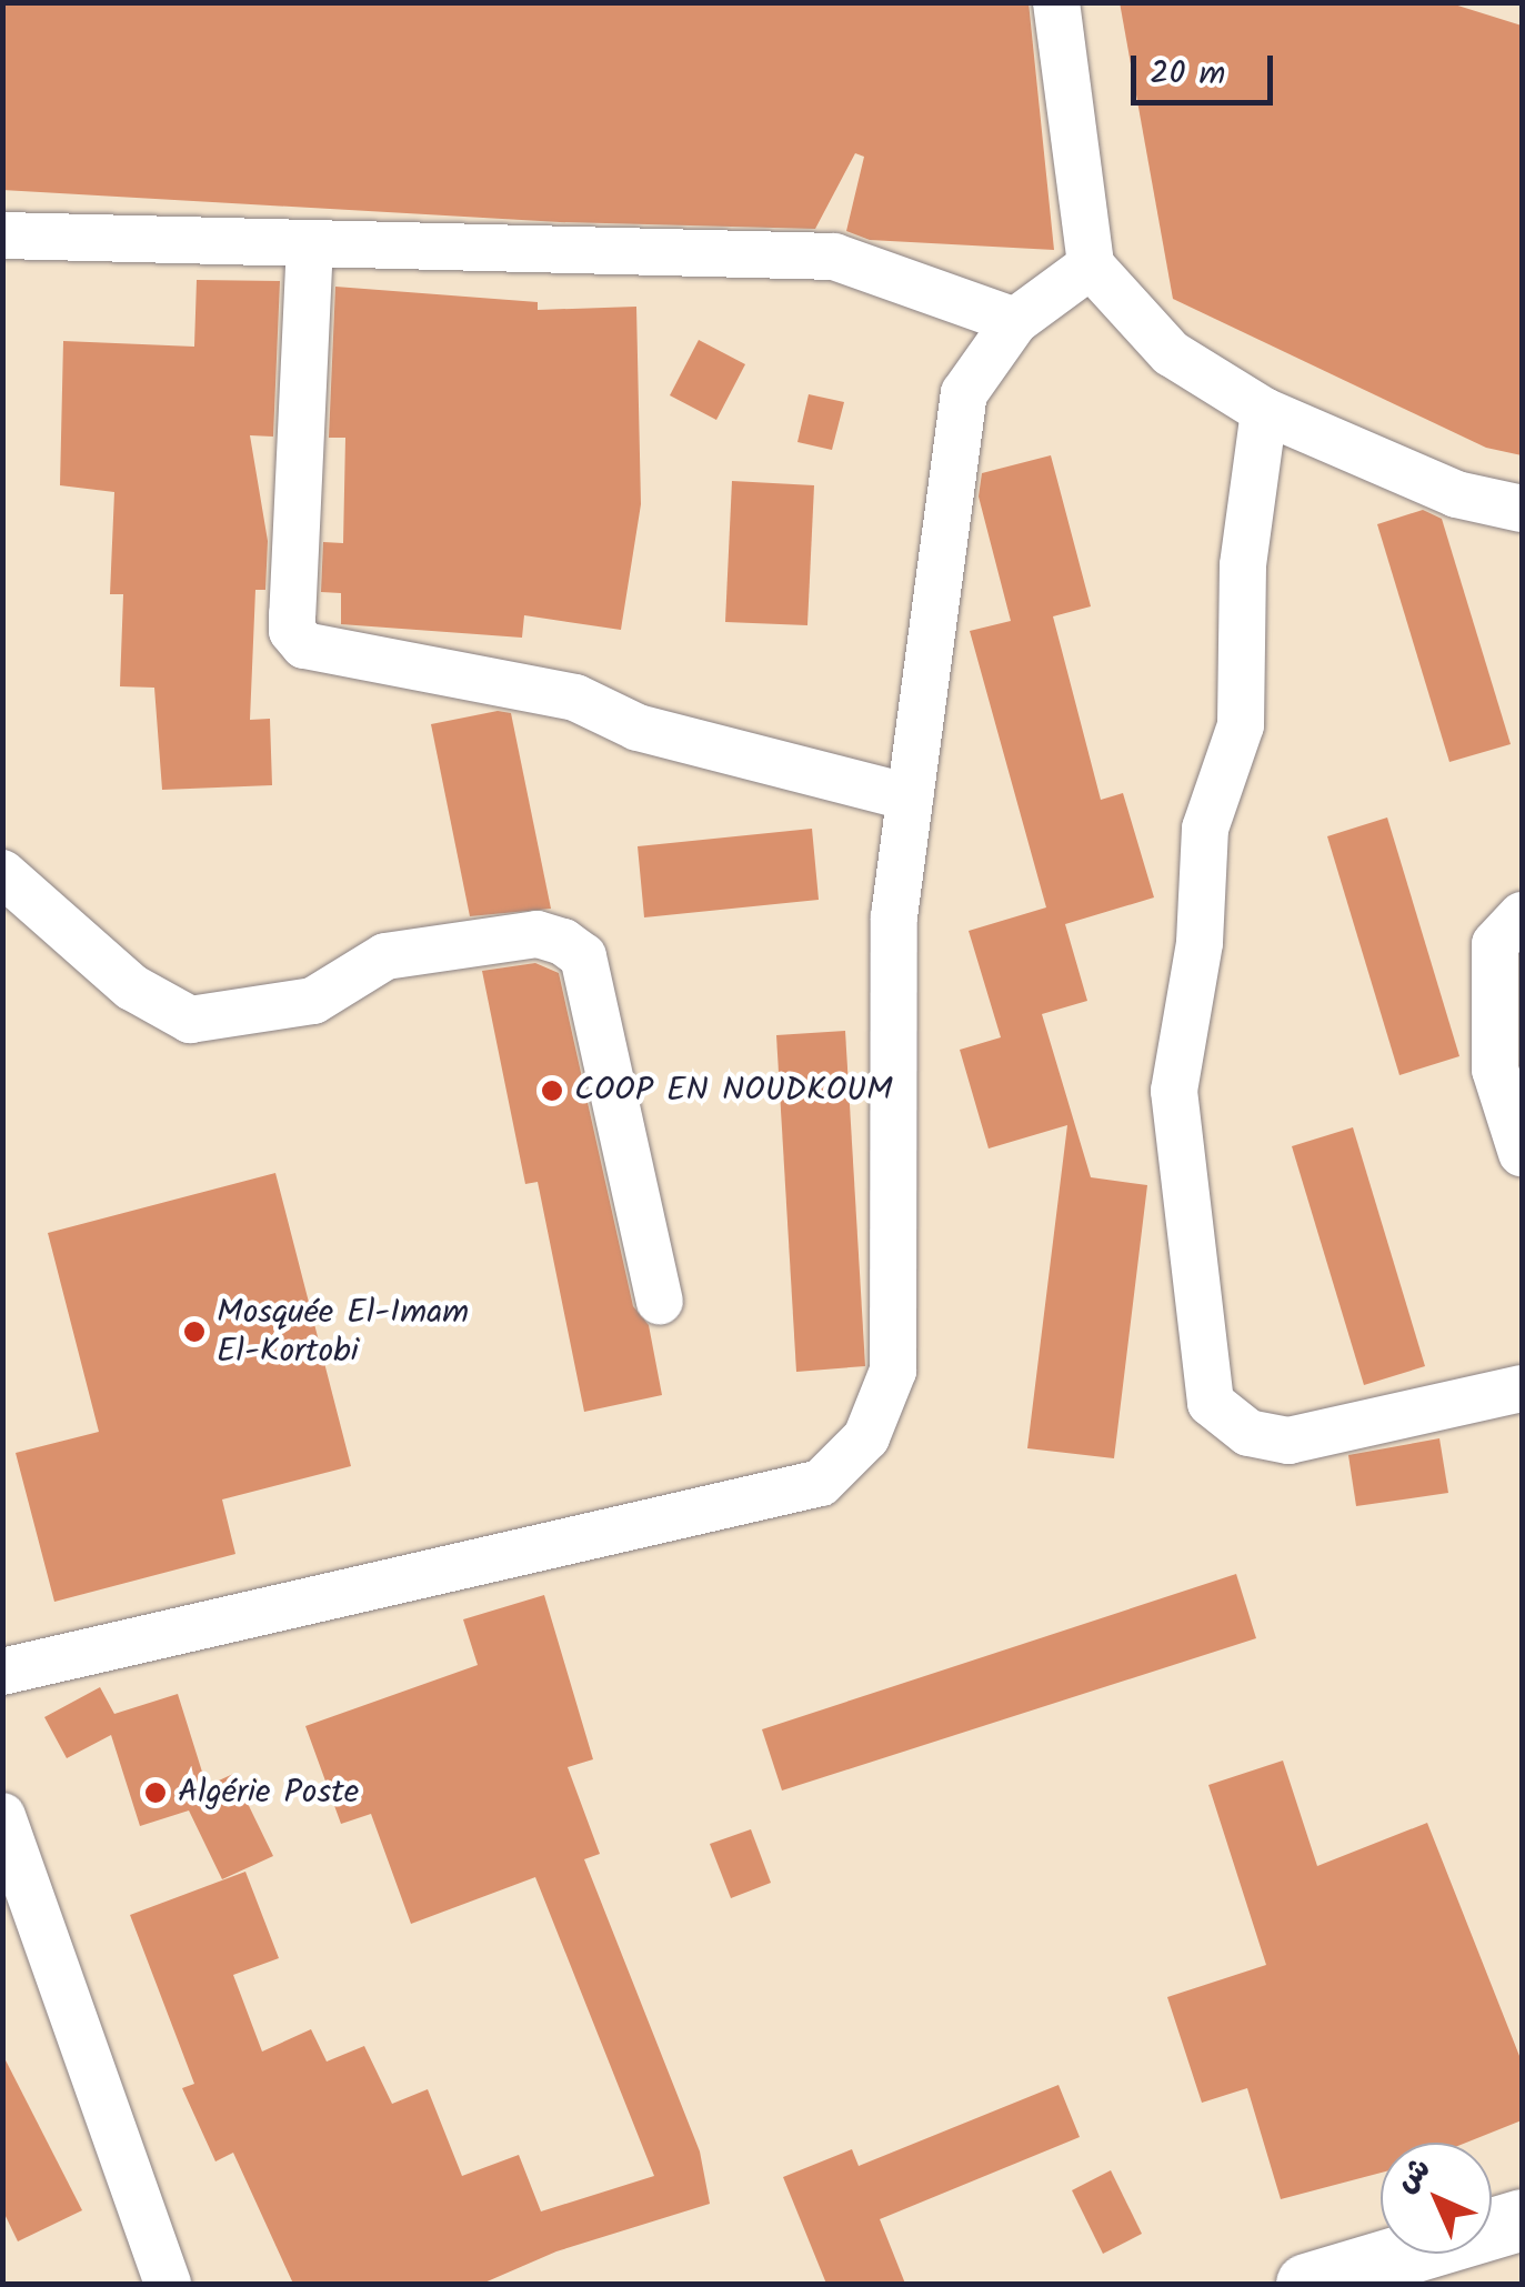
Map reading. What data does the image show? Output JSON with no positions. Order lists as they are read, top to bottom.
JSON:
{
  "places": ["COOP EN NOUDKOUM", "Mosquée El-Imam El-Kortobi", "Algérie Poste"],
  "scale_bar": "20 m",
  "north": "top left"
}
